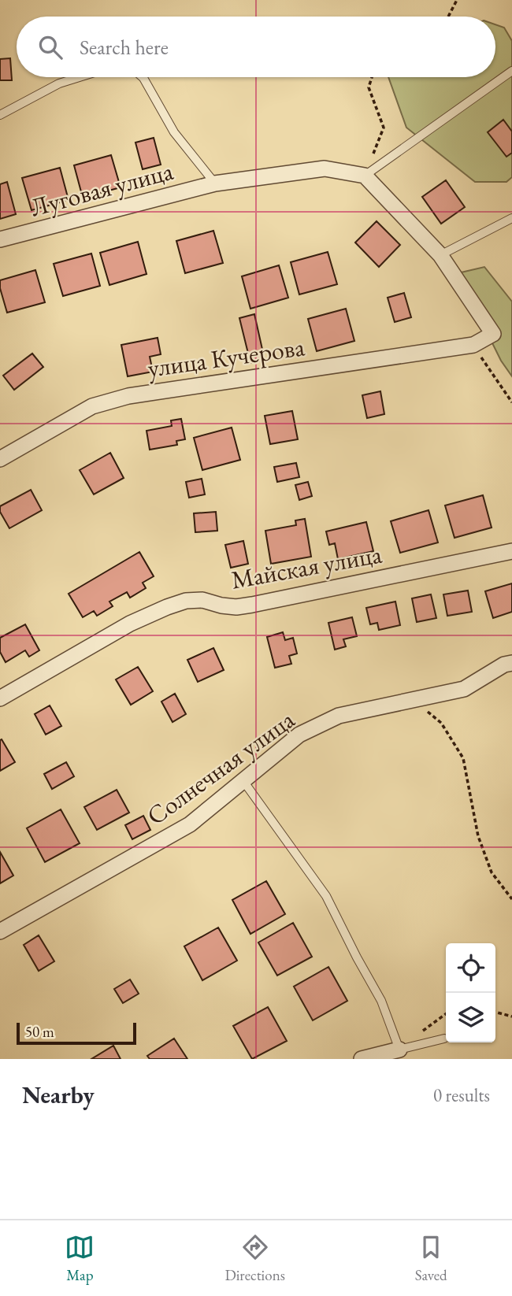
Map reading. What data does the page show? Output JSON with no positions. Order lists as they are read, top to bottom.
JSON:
{
  "streets": {
    "street": [
      "Луговая улица",
      "улица Кучерова",
      "Майская улица",
      "Солнечная улица"
    ]
  },
  "scale_bar": "50 m",
  "page": {
    "search": "Search here",
    "scale": "50 m",
    "heading": ["Nearby", "0 results"],
    "nav": ["Map", "Directions", "Saved"]
  }
}
